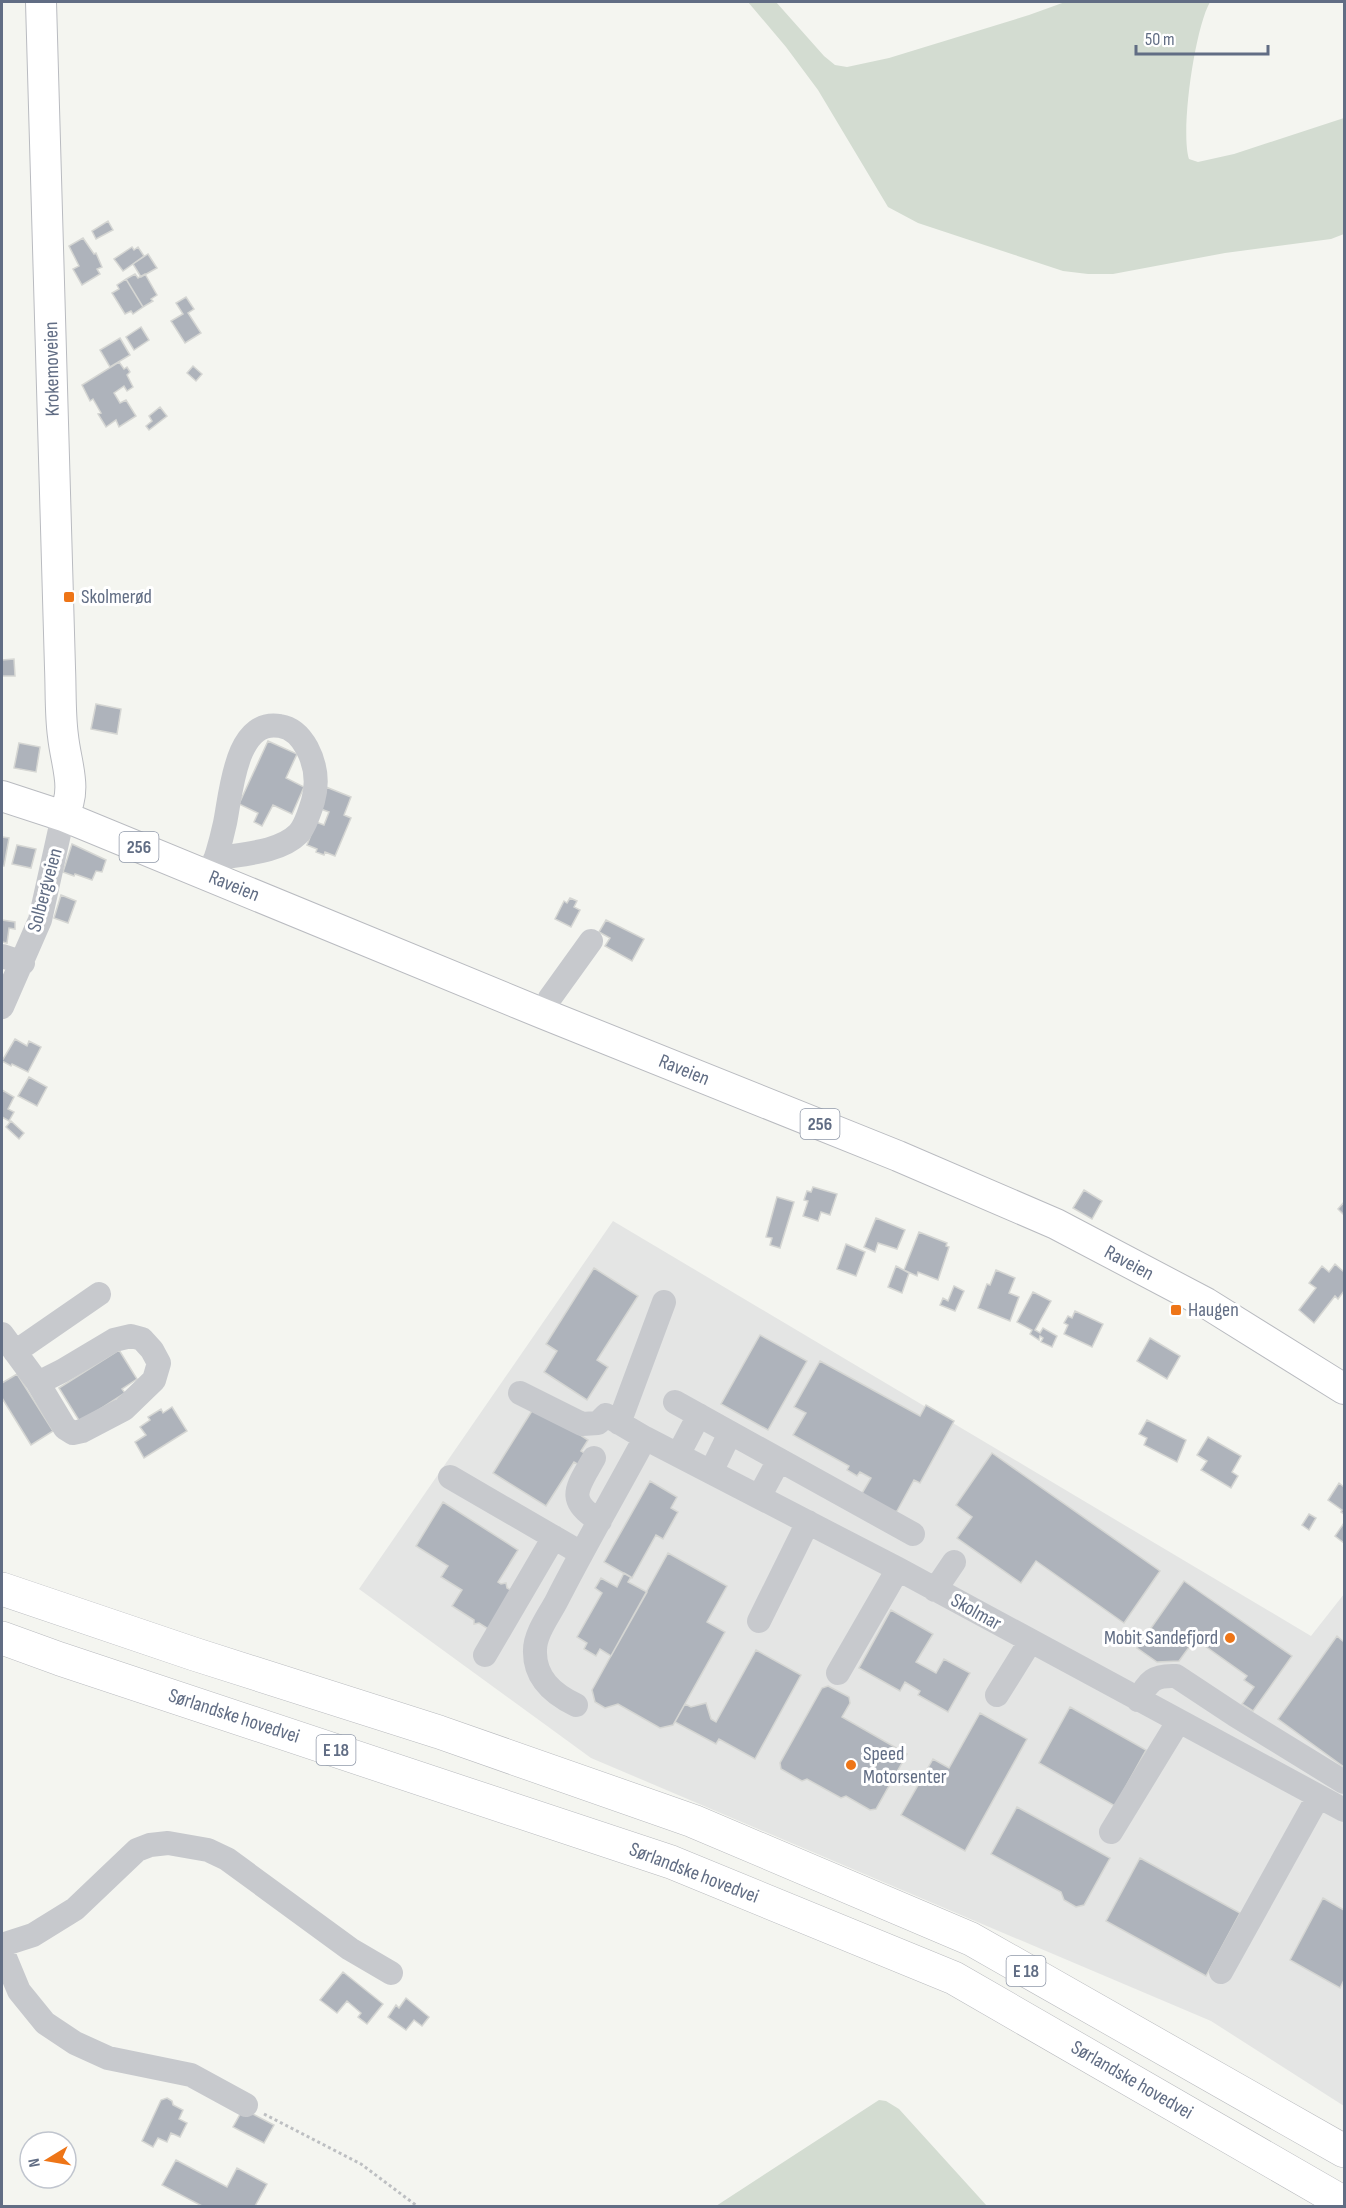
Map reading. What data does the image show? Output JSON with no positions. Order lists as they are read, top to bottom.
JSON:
{
  "streets": {
    "highway": ["Sørlandske hovedvei", "E 18"],
    "main road": ["Krokemoveien", "256", "Raveien"],
    "street": ["Solbergveien", "Skolmar"]
  },
  "crossings": [
    ["Krokemoveien", "Raveien"],
    ["Krokemoveien", "Solbergveien"],
    ["Raveien", "Solbergveien"]
  ],
  "places": {
    "transit": ["Skolmerød", "Haugen"],
    "other": ["Mobit Sandefjord", "Speed Motorsenter"]
  },
  "scale_bar": "50 m",
  "north": "left"
}
